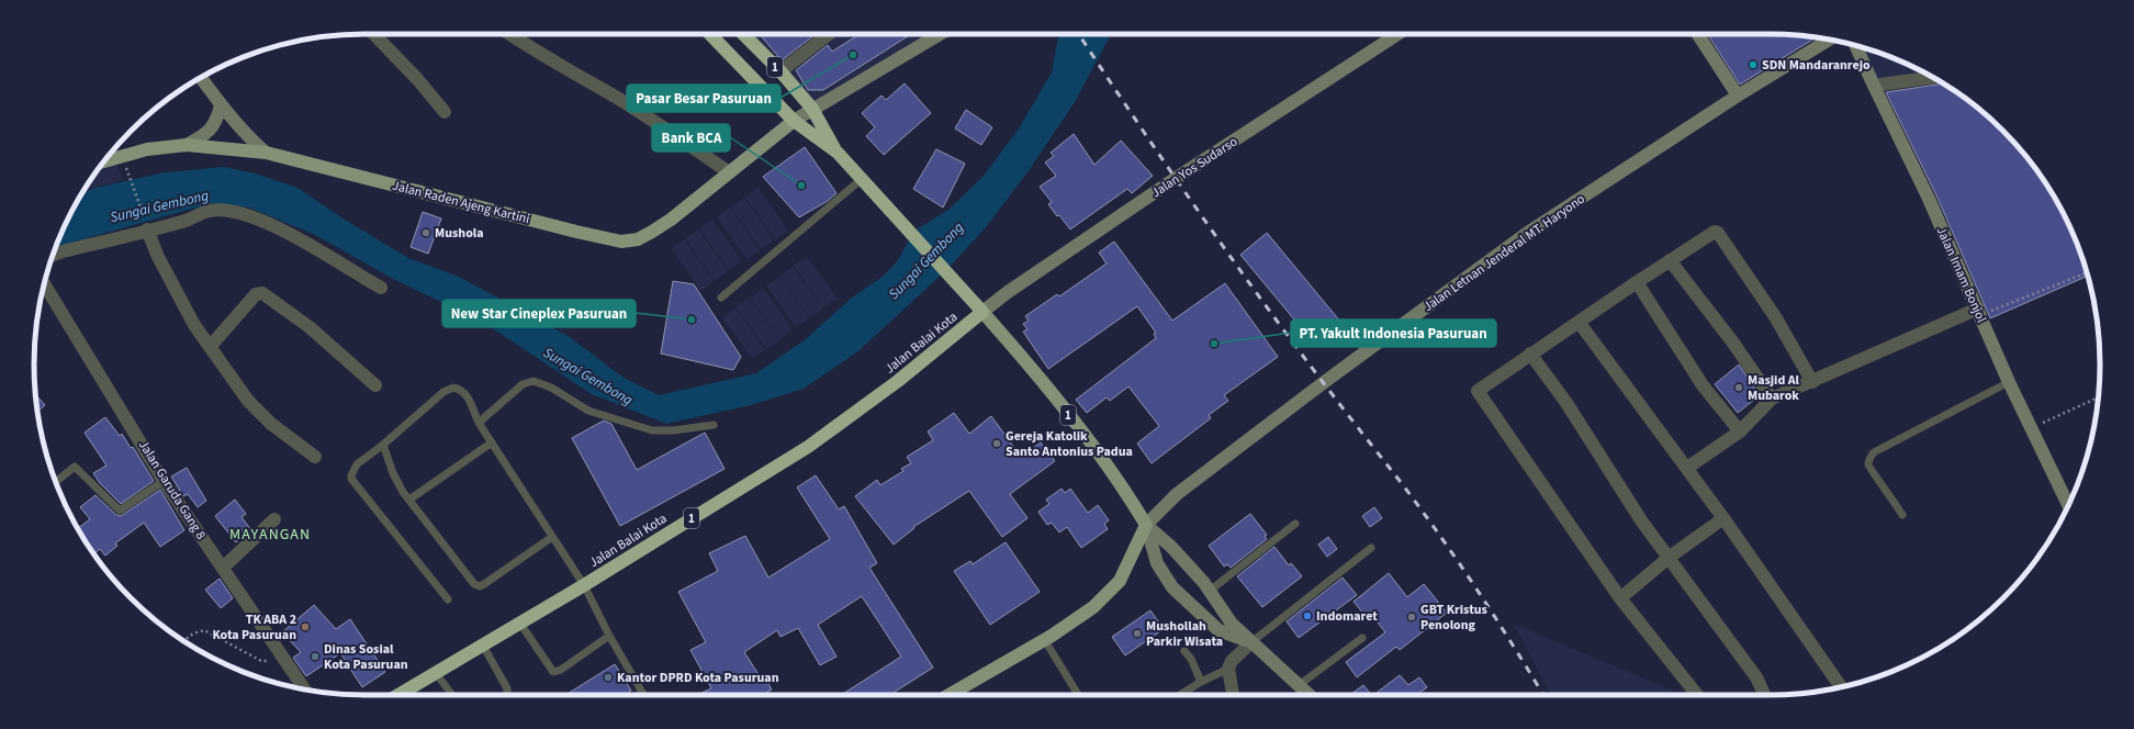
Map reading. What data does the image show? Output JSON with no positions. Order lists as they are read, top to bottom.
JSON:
{
  "streets": {
    "highway": ["1", "Jalan Balai Kota"],
    "main road": [
      "Jalan Yos Sudarso",
      "Jalan Raden Ajeng Kartini",
      "Jalan Letnan Jenderal MT. Haryono",
      "Jalan Imam Bonjol"
    ],
    "street": ["Jalan Garuda Gang 8"]
  },
  "crossings": [
    ["1", "Jalan Yos Sudarso"],
    ["1", "Jalan Raden Ajeng Kartini"],
    ["1", "Jalan Letnan Jenderal MT. Haryono"],
    ["1", "Jalan Balai Kota"],
    ["Jalan Yos Sudarso", "Jalan Balai Kota"]
  ],
  "districts": ["MAYANGAN"],
  "water": ["Sungai Gembong"],
  "places": [
    "Pasar Besar Pasuruan",
    "SDN Mandaranrejo",
    "Bank BCA",
    "Mushola",
    "New Star Cineplex Pasuruan",
    "PT. Yakult Indonesia Pasuruan",
    "Masjid Al Mubarok",
    "Gereja Katolik Santo Antonius Padua",
    "Indomaret",
    "GBT Kristus Penolong",
    "TK ABA 2 Kota Pasuruan",
    "Mushollah Parkir Wisata",
    "Dinas Sosial Kota Pasuruan",
    "Kantor DPRD Kota Pasuruan"
  ]
}
